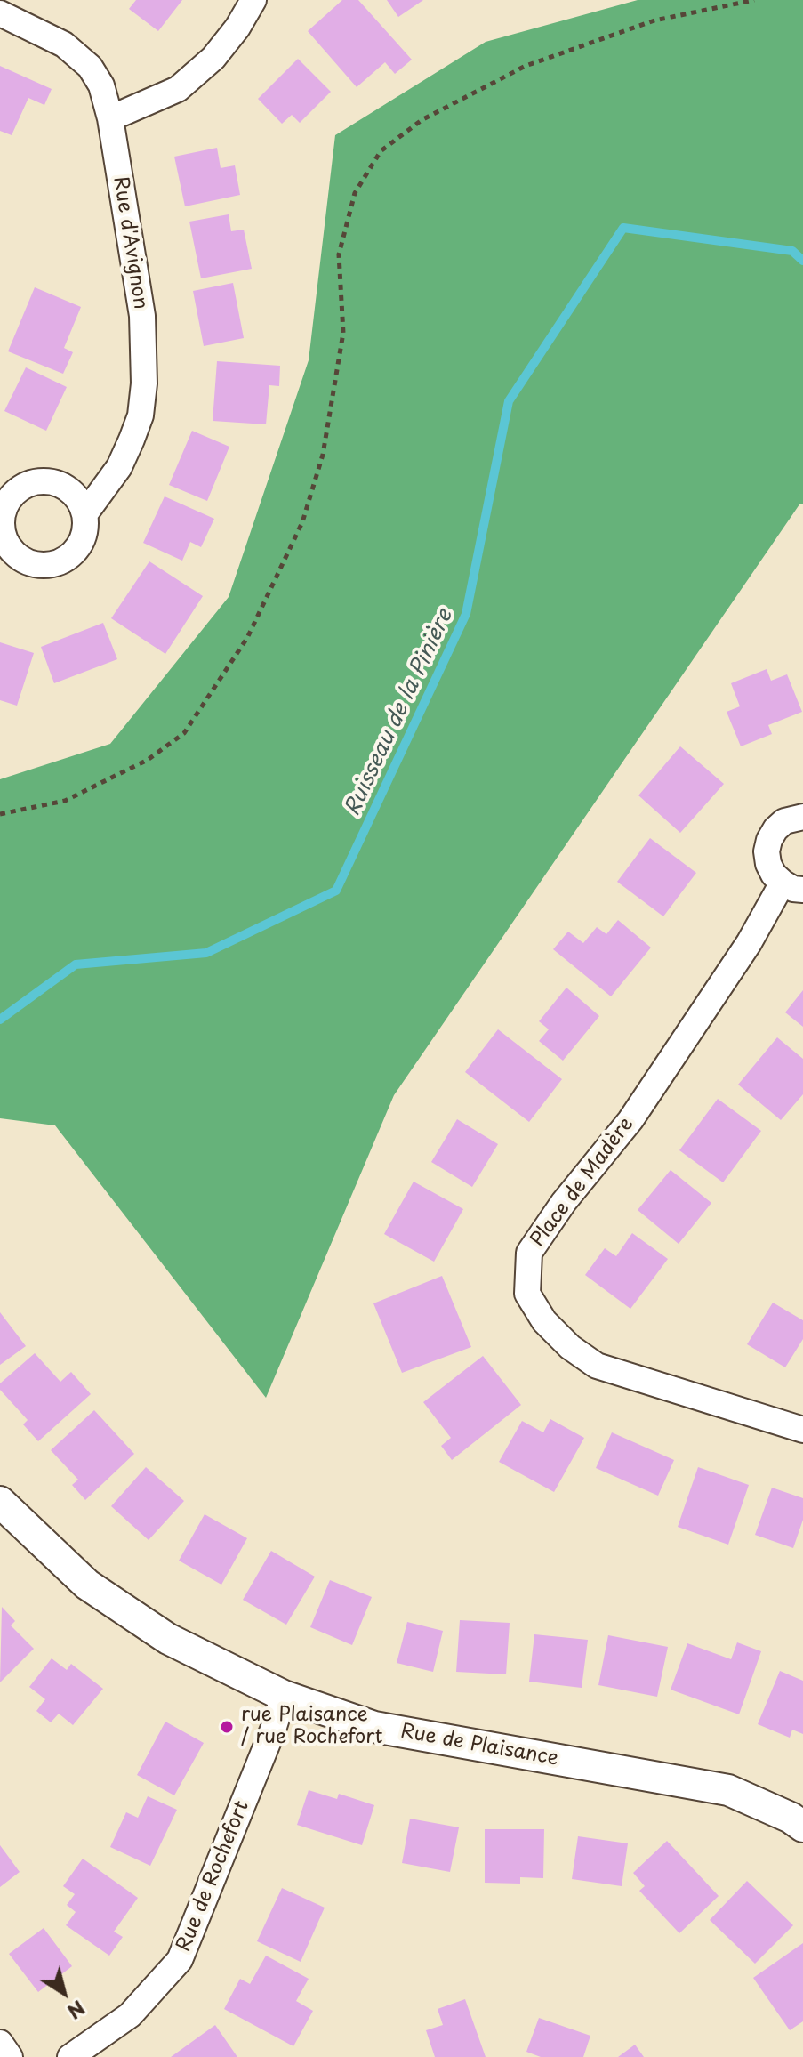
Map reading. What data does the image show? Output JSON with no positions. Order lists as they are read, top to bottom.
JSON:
{
  "streets": {
    "street": [
      "Rue d'Avignon",
      "Place de Madère",
      "Rue de Plaisance",
      "Rue de Rochefort"
    ]
  },
  "crossings": [
    ["Rue de Plaisance", "Rue de Rochefort"]
  ],
  "water": ["Ruisseau de la Pinière"],
  "places": ["rue Plaisance / rue Rochefort"],
  "north": "bottom right"
}
